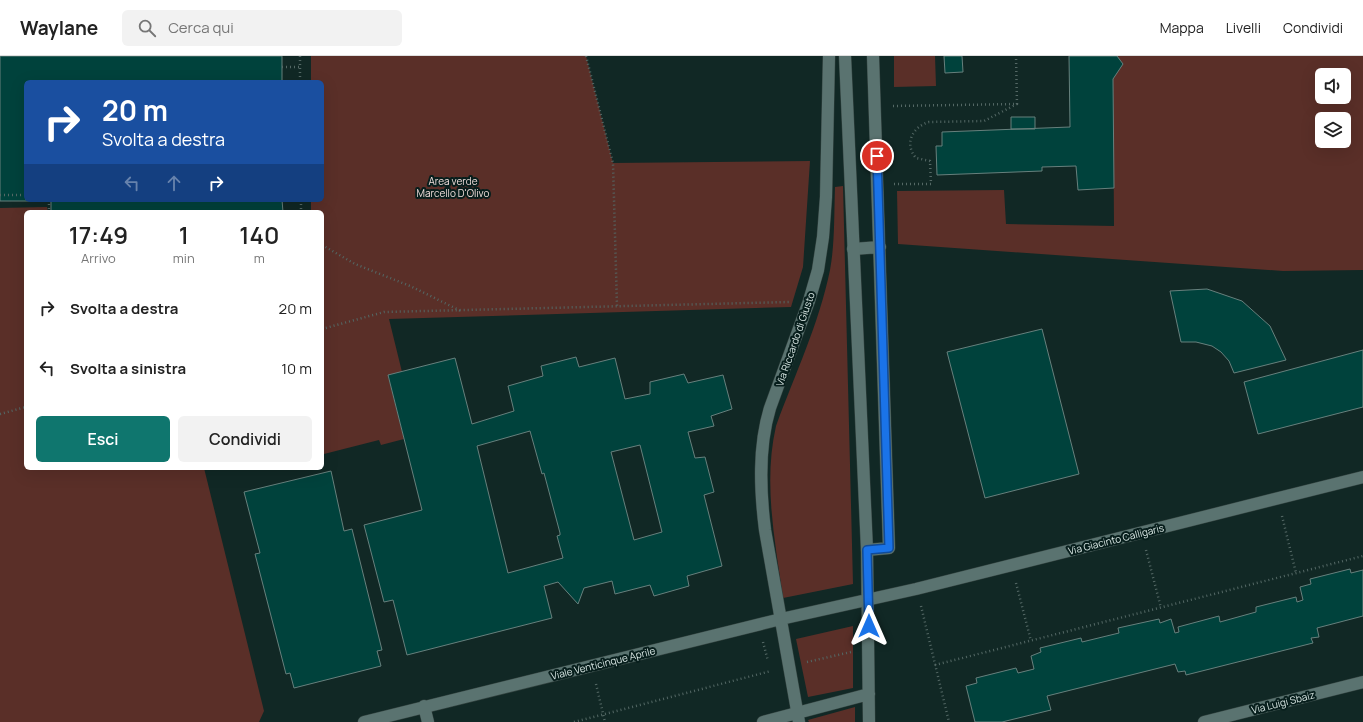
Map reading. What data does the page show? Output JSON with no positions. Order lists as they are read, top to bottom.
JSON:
{
  "streets": {
    "street": [
      "Via Riccardo di Giusto",
      "Via Giacinto Calligaris",
      "Viale Venticinque Aprile",
      "Via Luigi Sbaiz"
    ]
  },
  "crossings": [
    ["Via Riccardo di Giusto", "Viale Venticinque Aprile"]
  ],
  "parks": ["Area verde Marcello D'Olivo"],
  "page": {
    "header": "Waylane",
    "search": "Cerca qui",
    "nav": ["Mappa", "Livelli", "Condividi"],
    "turn": ["20 m", "Svolta a destra"],
    "eta": [
      "17:49",
      "Arrivo",
      "1",
      "min",
      "140",
      "m"
    ],
    "list": [
      {
        "name": "Svolta a destra",
        "value": "20 m"
      },
      {
        "name": "Svolta a sinistra",
        "value": "10 m"
      }
    ],
    "buttons": ["Esci", "Condividi"]
  }
}
